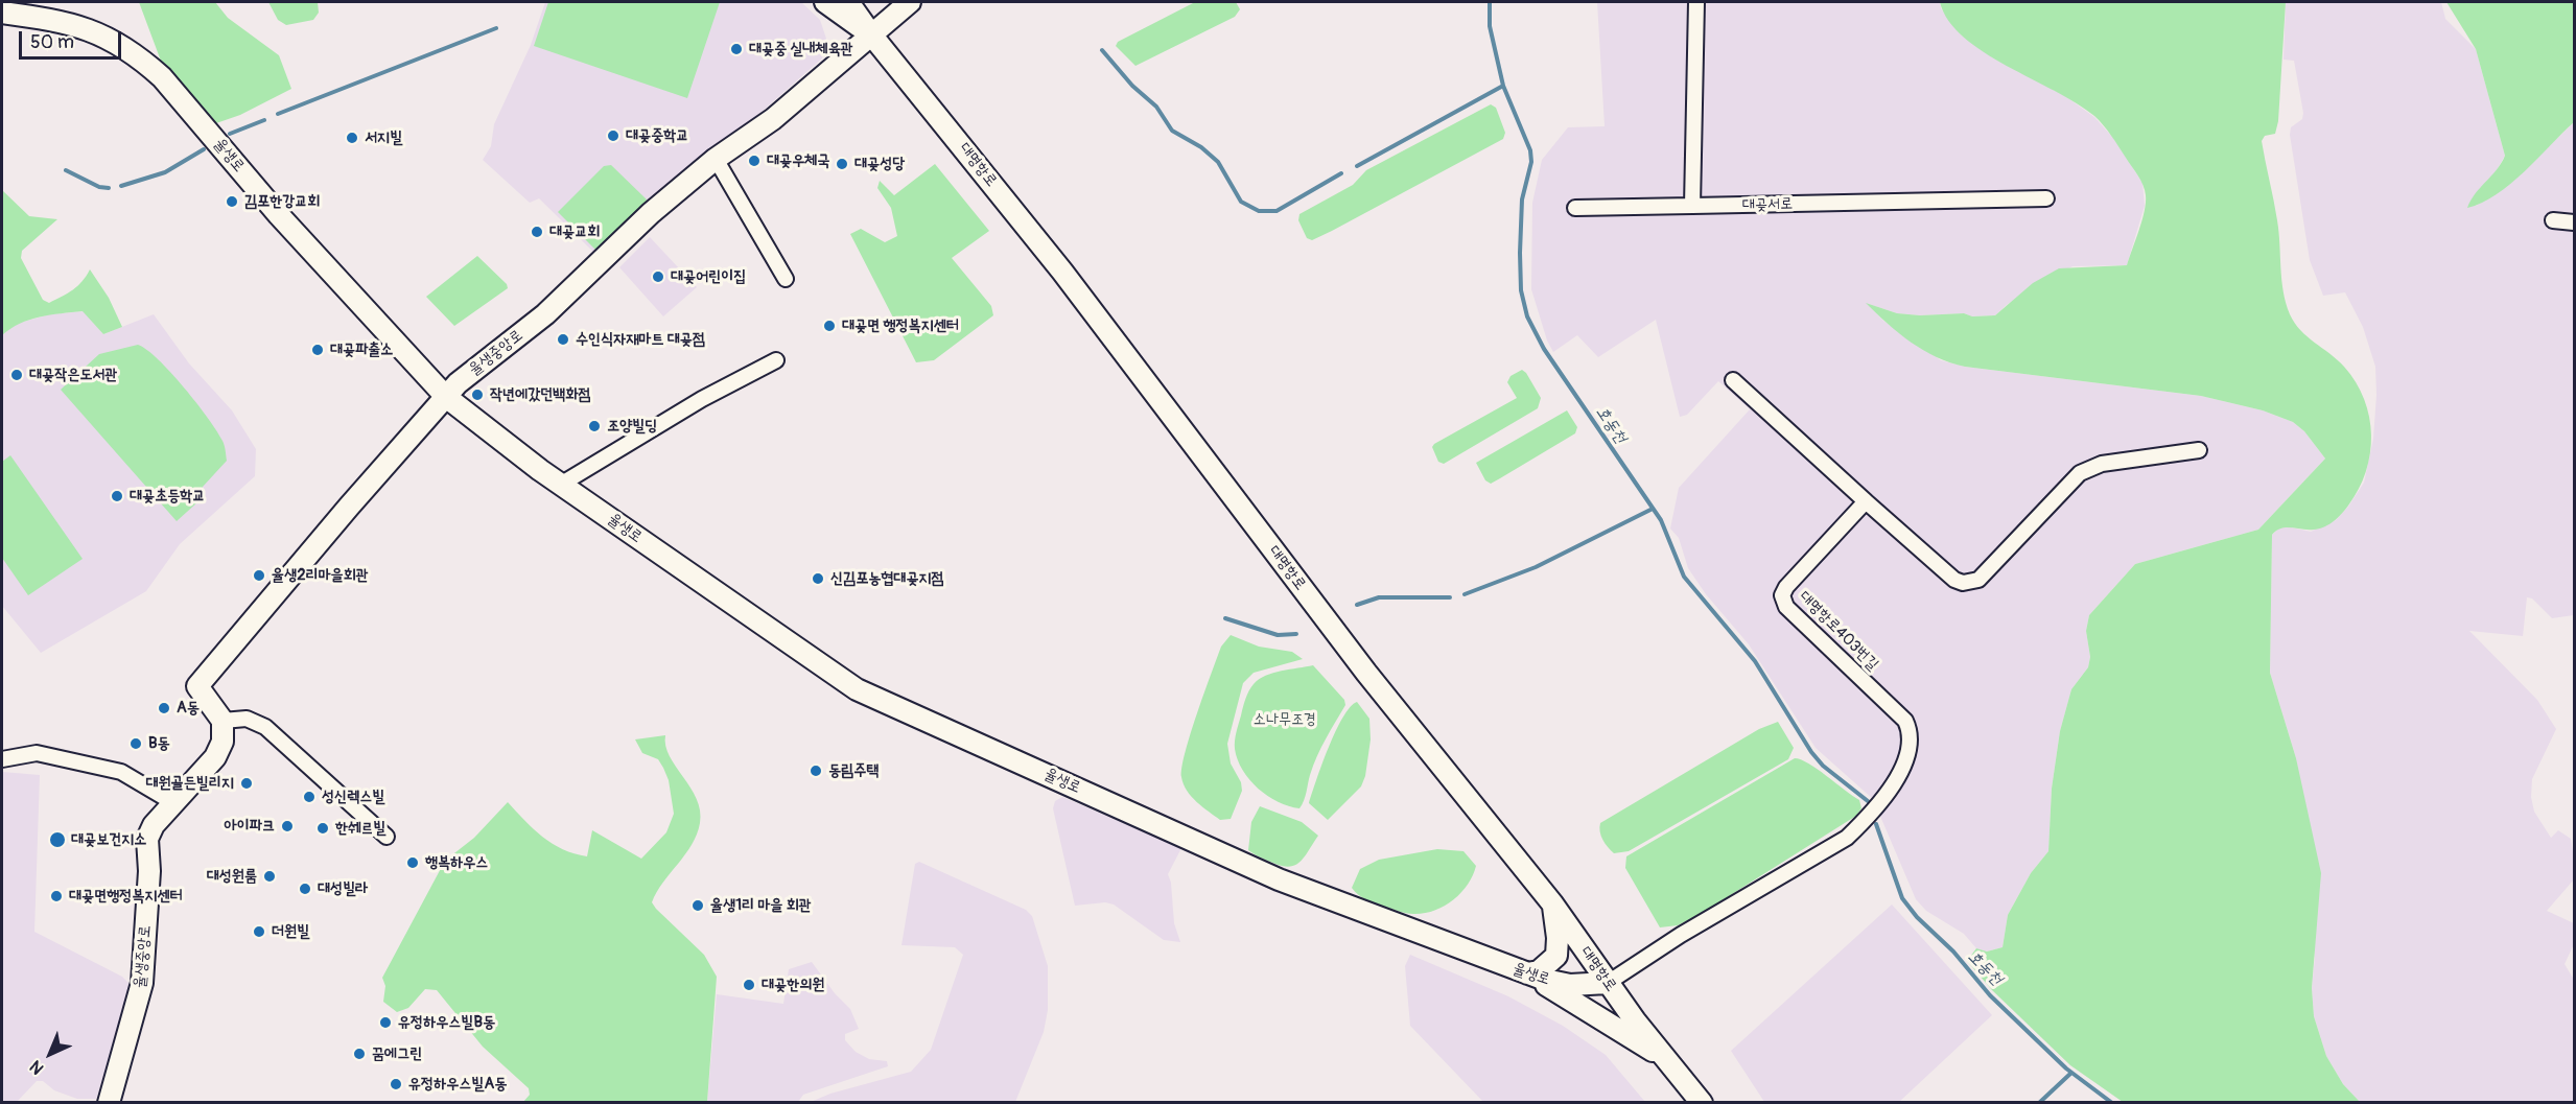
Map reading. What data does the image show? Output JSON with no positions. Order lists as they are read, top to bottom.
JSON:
{
  "streets": {
    "street": [
      "율생로",
      "대명항로",
      "대곶서로",
      "율생중앙로",
      "대명항로403번길"
    ]
  },
  "crossings": [
    ["율생로", "대명항로"],
    ["율생로", "율생중앙로"],
    ["율생로", "대명항로403번길"],
    ["대명항로", "율생중앙로"],
    ["대명항로", "대명항로403번길"]
  ],
  "water": ["호동천"],
  "parks": ["소나무조경"],
  "places": [
    "대곶중 실내체육관",
    "대곶중학교",
    "서지빌",
    "대곶우체국",
    "대곶성당",
    "김포한강교회",
    "대곶교회",
    "대곶어린이집",
    "대곶면 행정복지센터",
    "수인식자재마트 대곶점",
    "대곶파출소",
    "대곶작은도서관",
    "작년에갔던백화점",
    "조양빌딩",
    "대곶초등학교",
    "율생2리마을회관",
    "신김포농협대곶지점",
    "A동",
    "B동",
    "동림주택",
    "대원골든빌리지",
    "성신렉스빌",
    "아이파크",
    "한쉐르빌",
    "대곶보건지소",
    "행복하우스",
    "대성원룸",
    "대성빌라",
    "대곶면행정복지센터",
    "율생1리 마을 회관",
    "더원빌",
    "대곶한의원",
    "유정하우스빌B동",
    "꿈에그린",
    "유정하우스빌A동"
  ],
  "scale_bar": "50 m",
  "north": "bottom left"
}
